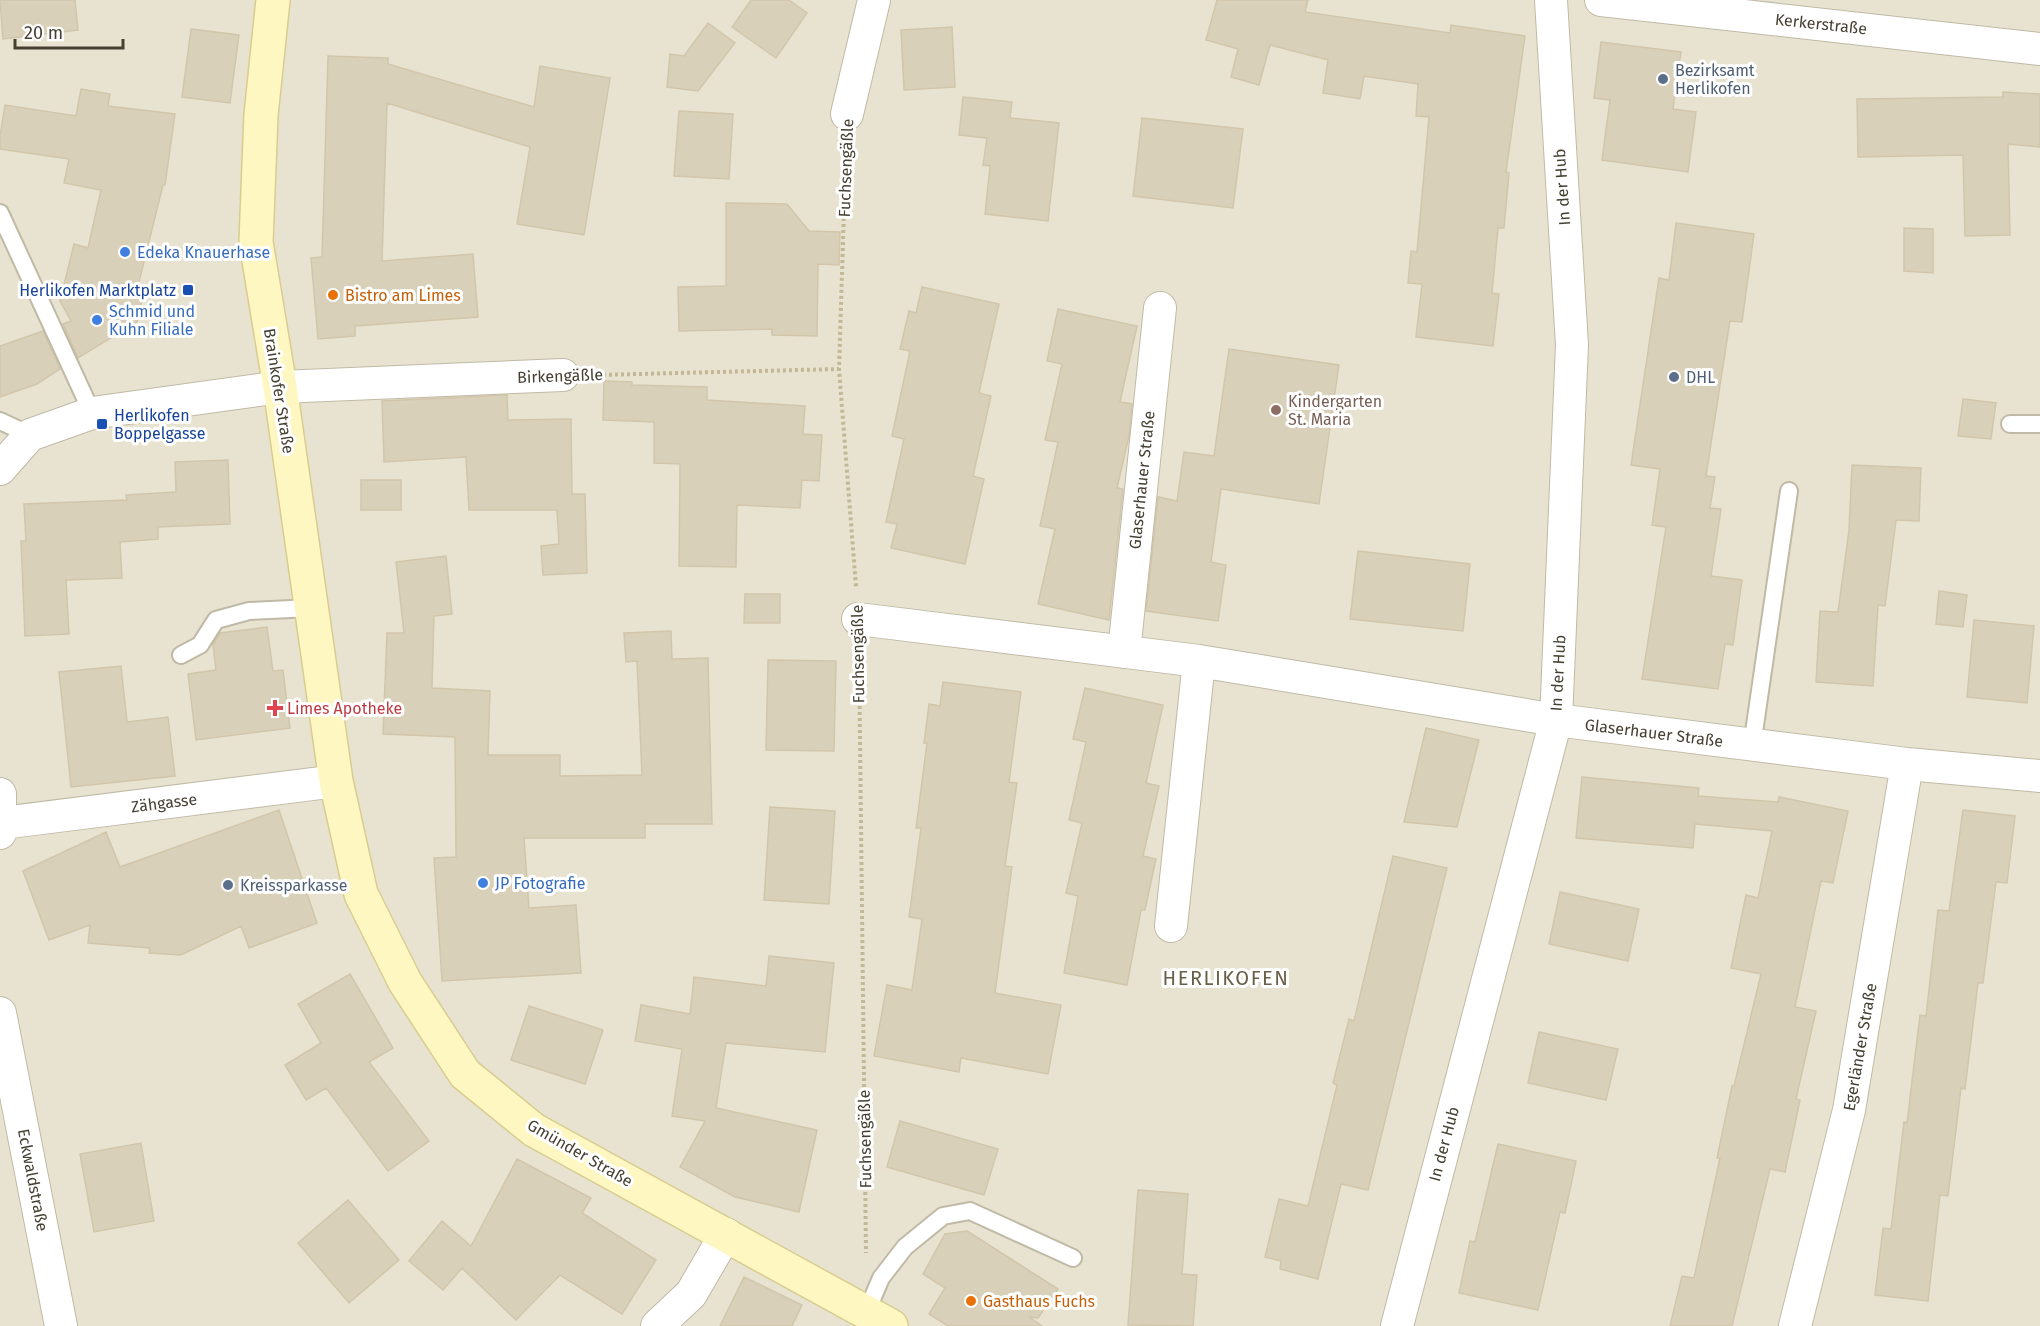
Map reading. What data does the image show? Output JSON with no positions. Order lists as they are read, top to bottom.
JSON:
{
  "streets": {
    "main road": ["Brainkofer Straße", "Gmünder Straße"],
    "street": [
      "Kerkerstraße",
      "Fuchsengäßle",
      "In der Hub",
      "Birkengäßle",
      "Glaserhauer Straße",
      "Zähgasse",
      "Egerländer Straße",
      "Eckwaldstraße"
    ]
  },
  "crossings": [
    ["Fuchsengäßle", "Birkengäßle"],
    ["Fuchsengäßle", "Glaserhauer Straße"],
    ["Fuchsengäßle", "Gmünder Straße"],
    ["In der Hub", "Glaserhauer Straße"],
    ["Birkengäßle", "Brainkofer Straße"],
    ["Brainkofer Straße", "Zähgasse"],
    ["Brainkofer Straße", "Gmünder Straße"],
    ["Glaserhauer Straße", "Egerländer Straße"],
    ["Zähgasse", "Gmünder Straße"]
  ],
  "districts": ["HERLIKOFEN"],
  "places": {
    "other": [
      "Bezirksamt Herlikofen",
      "Edeka Knauerhase",
      "Bistro am Limes",
      "Schmid und Kuhn Filiale",
      "DHL",
      "Kindergarten St. Maria",
      "JP Fotografie",
      "Kreissparkasse",
      "Gasthaus Fuchs"
    ],
    "transit": ["Herlikofen Marktplatz", "Herlikofen Boppelgasse"],
    "health": ["Limes Apotheke"]
  },
  "scale_bar": "20 m"
}
